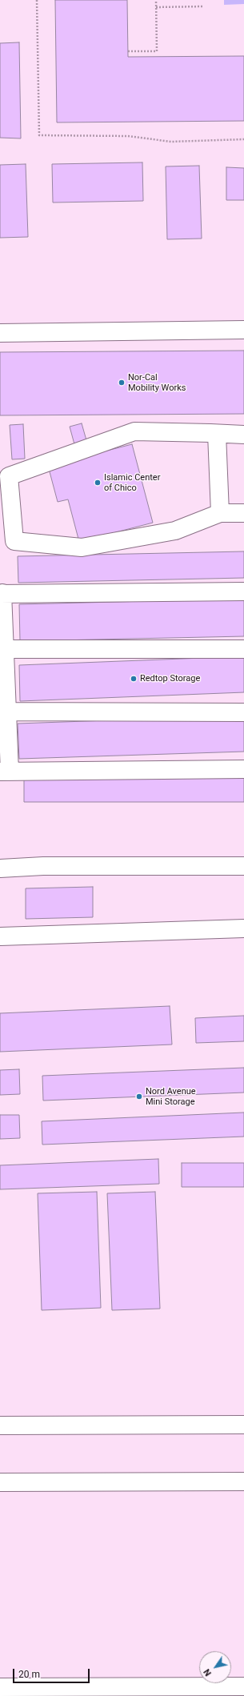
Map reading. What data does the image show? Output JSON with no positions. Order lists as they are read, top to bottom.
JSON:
{
  "places": [
    "Nor-Cal Mobility Works",
    "Islamic Center of Chico",
    "Redtop Storage",
    "Nord Avenue Mini Storage"
  ],
  "scale_bar": "20 m",
  "north": "bottom left"
}
